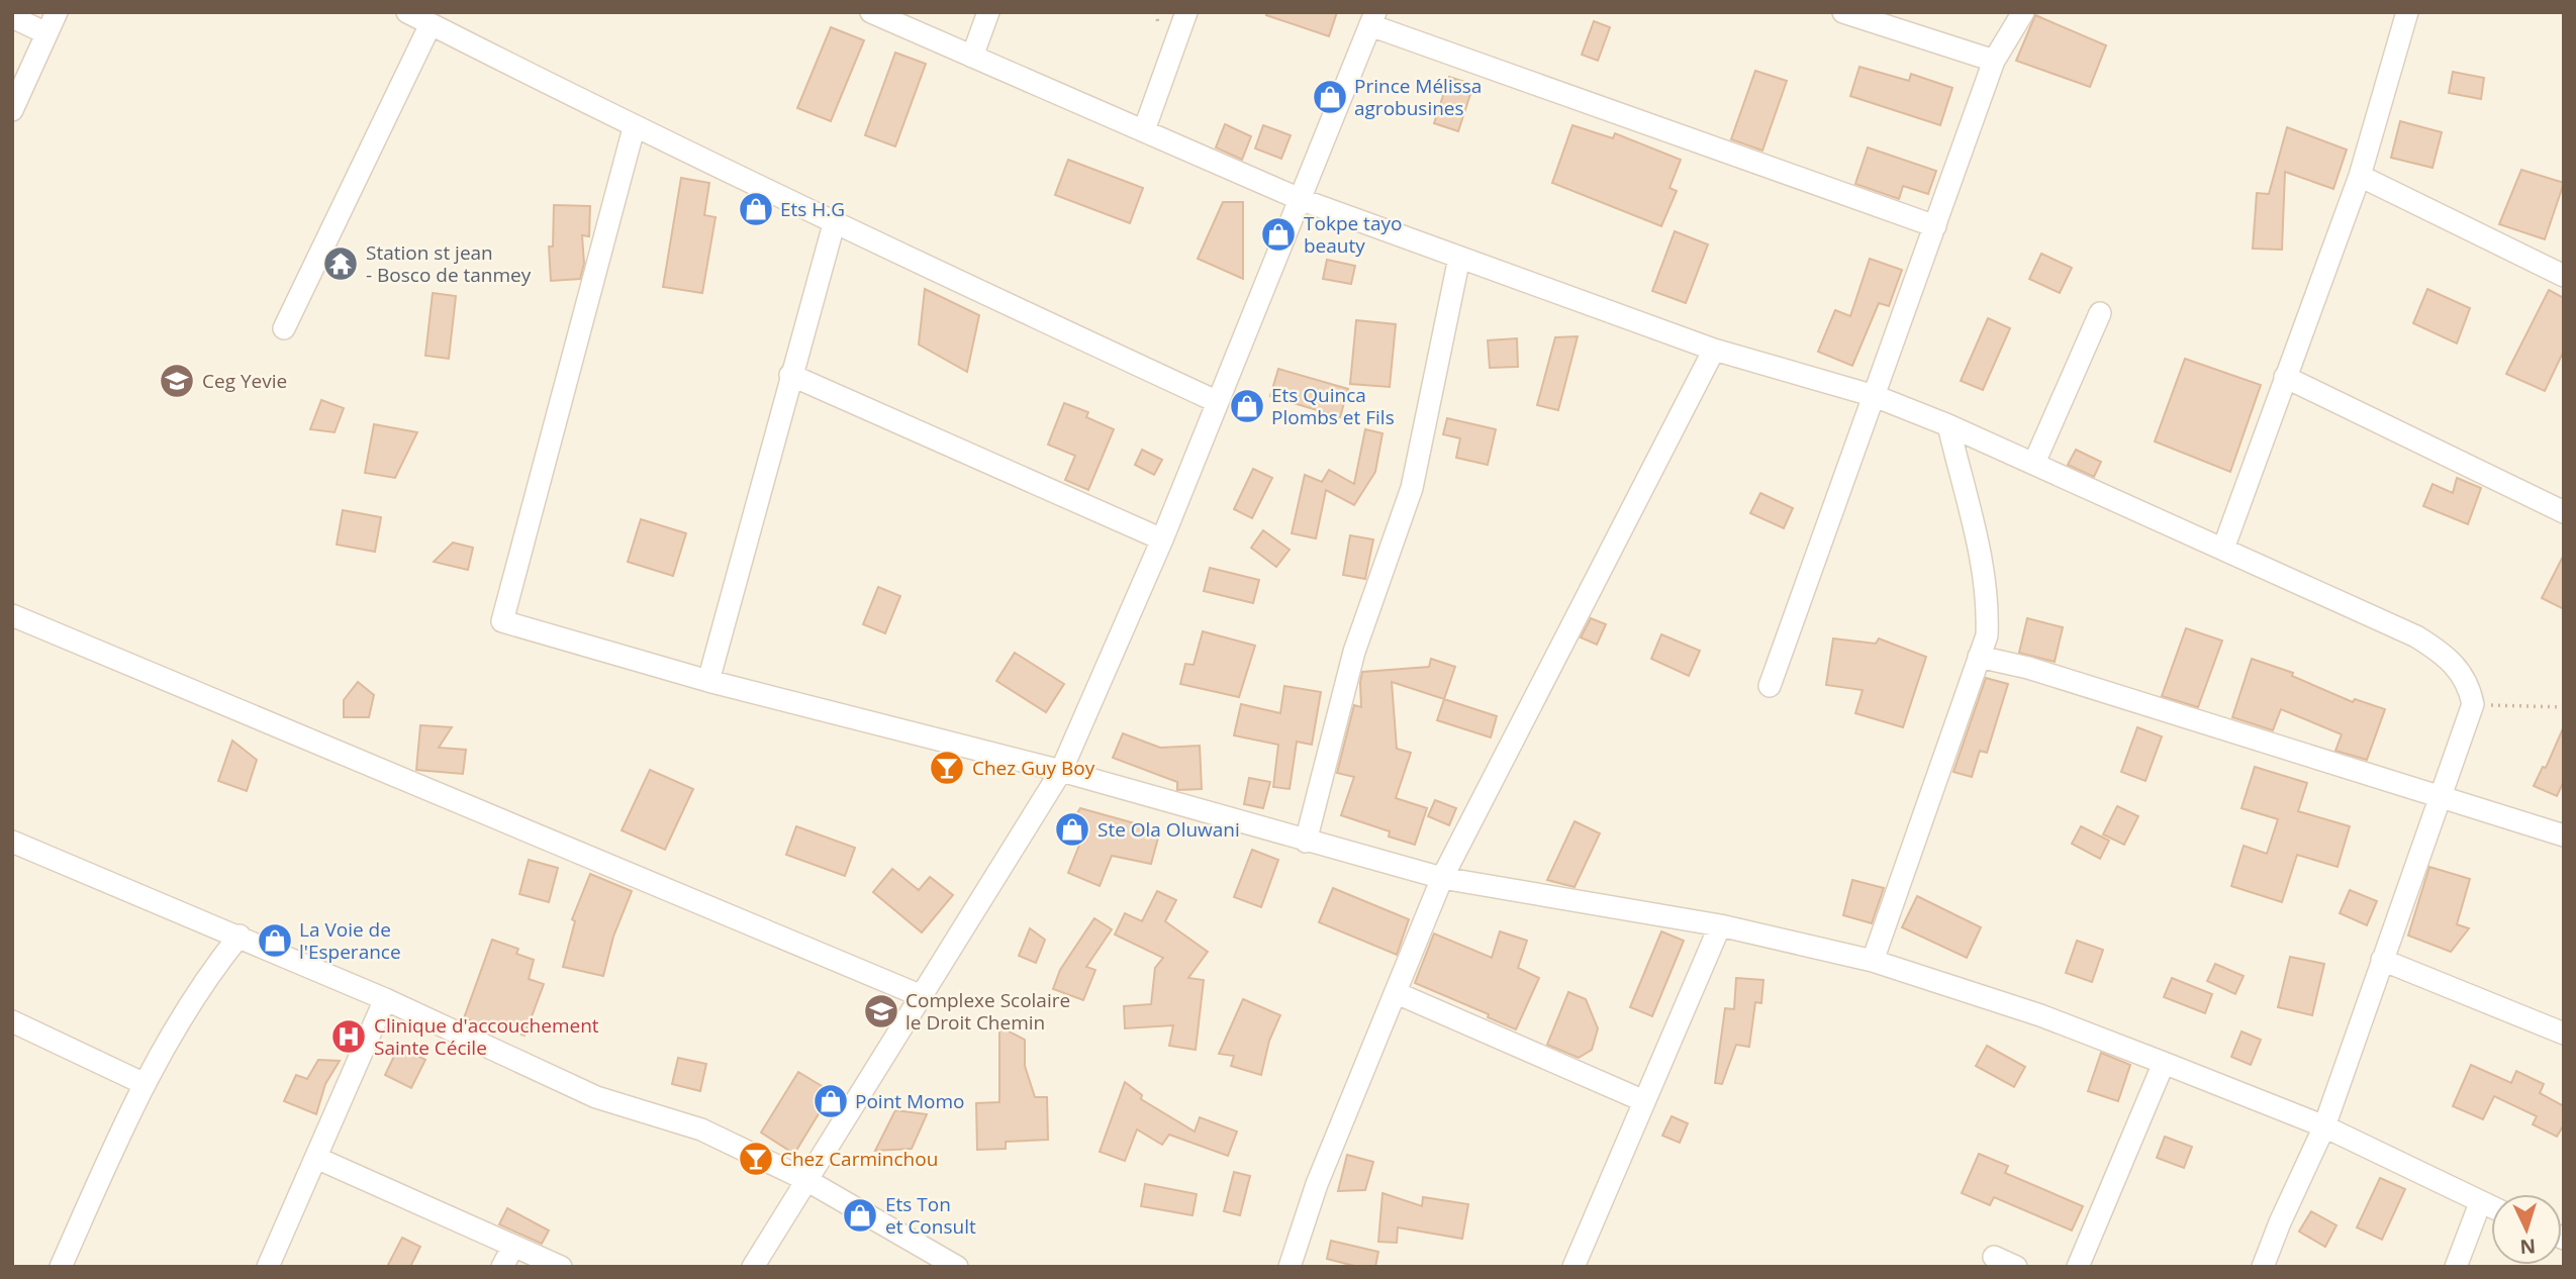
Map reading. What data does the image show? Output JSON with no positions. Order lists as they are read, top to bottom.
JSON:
{
  "places": {
    "shop": [
      "Prince Mélissa agrobusines",
      "Ets H.G",
      "Tokpe tayo beauty",
      "Ets Quinca Plombs et Fils",
      "Ste Ola Oluwani",
      "La Voie de l'Esperance",
      "Point Momo",
      "Ets Ton et Consult"
    ],
    "temple": ["Station st jean - Bosco de tanmey"],
    "school or university": ["Ceg Yevie", "Complexe Scolaire le Droit Chemin"],
    "bar": ["Chez Guy Boy", "Chez Carminchou"],
    "hospital": ["Clinique d'accouchement Sainte Cécile"]
  },
  "north": "bottom"
}
